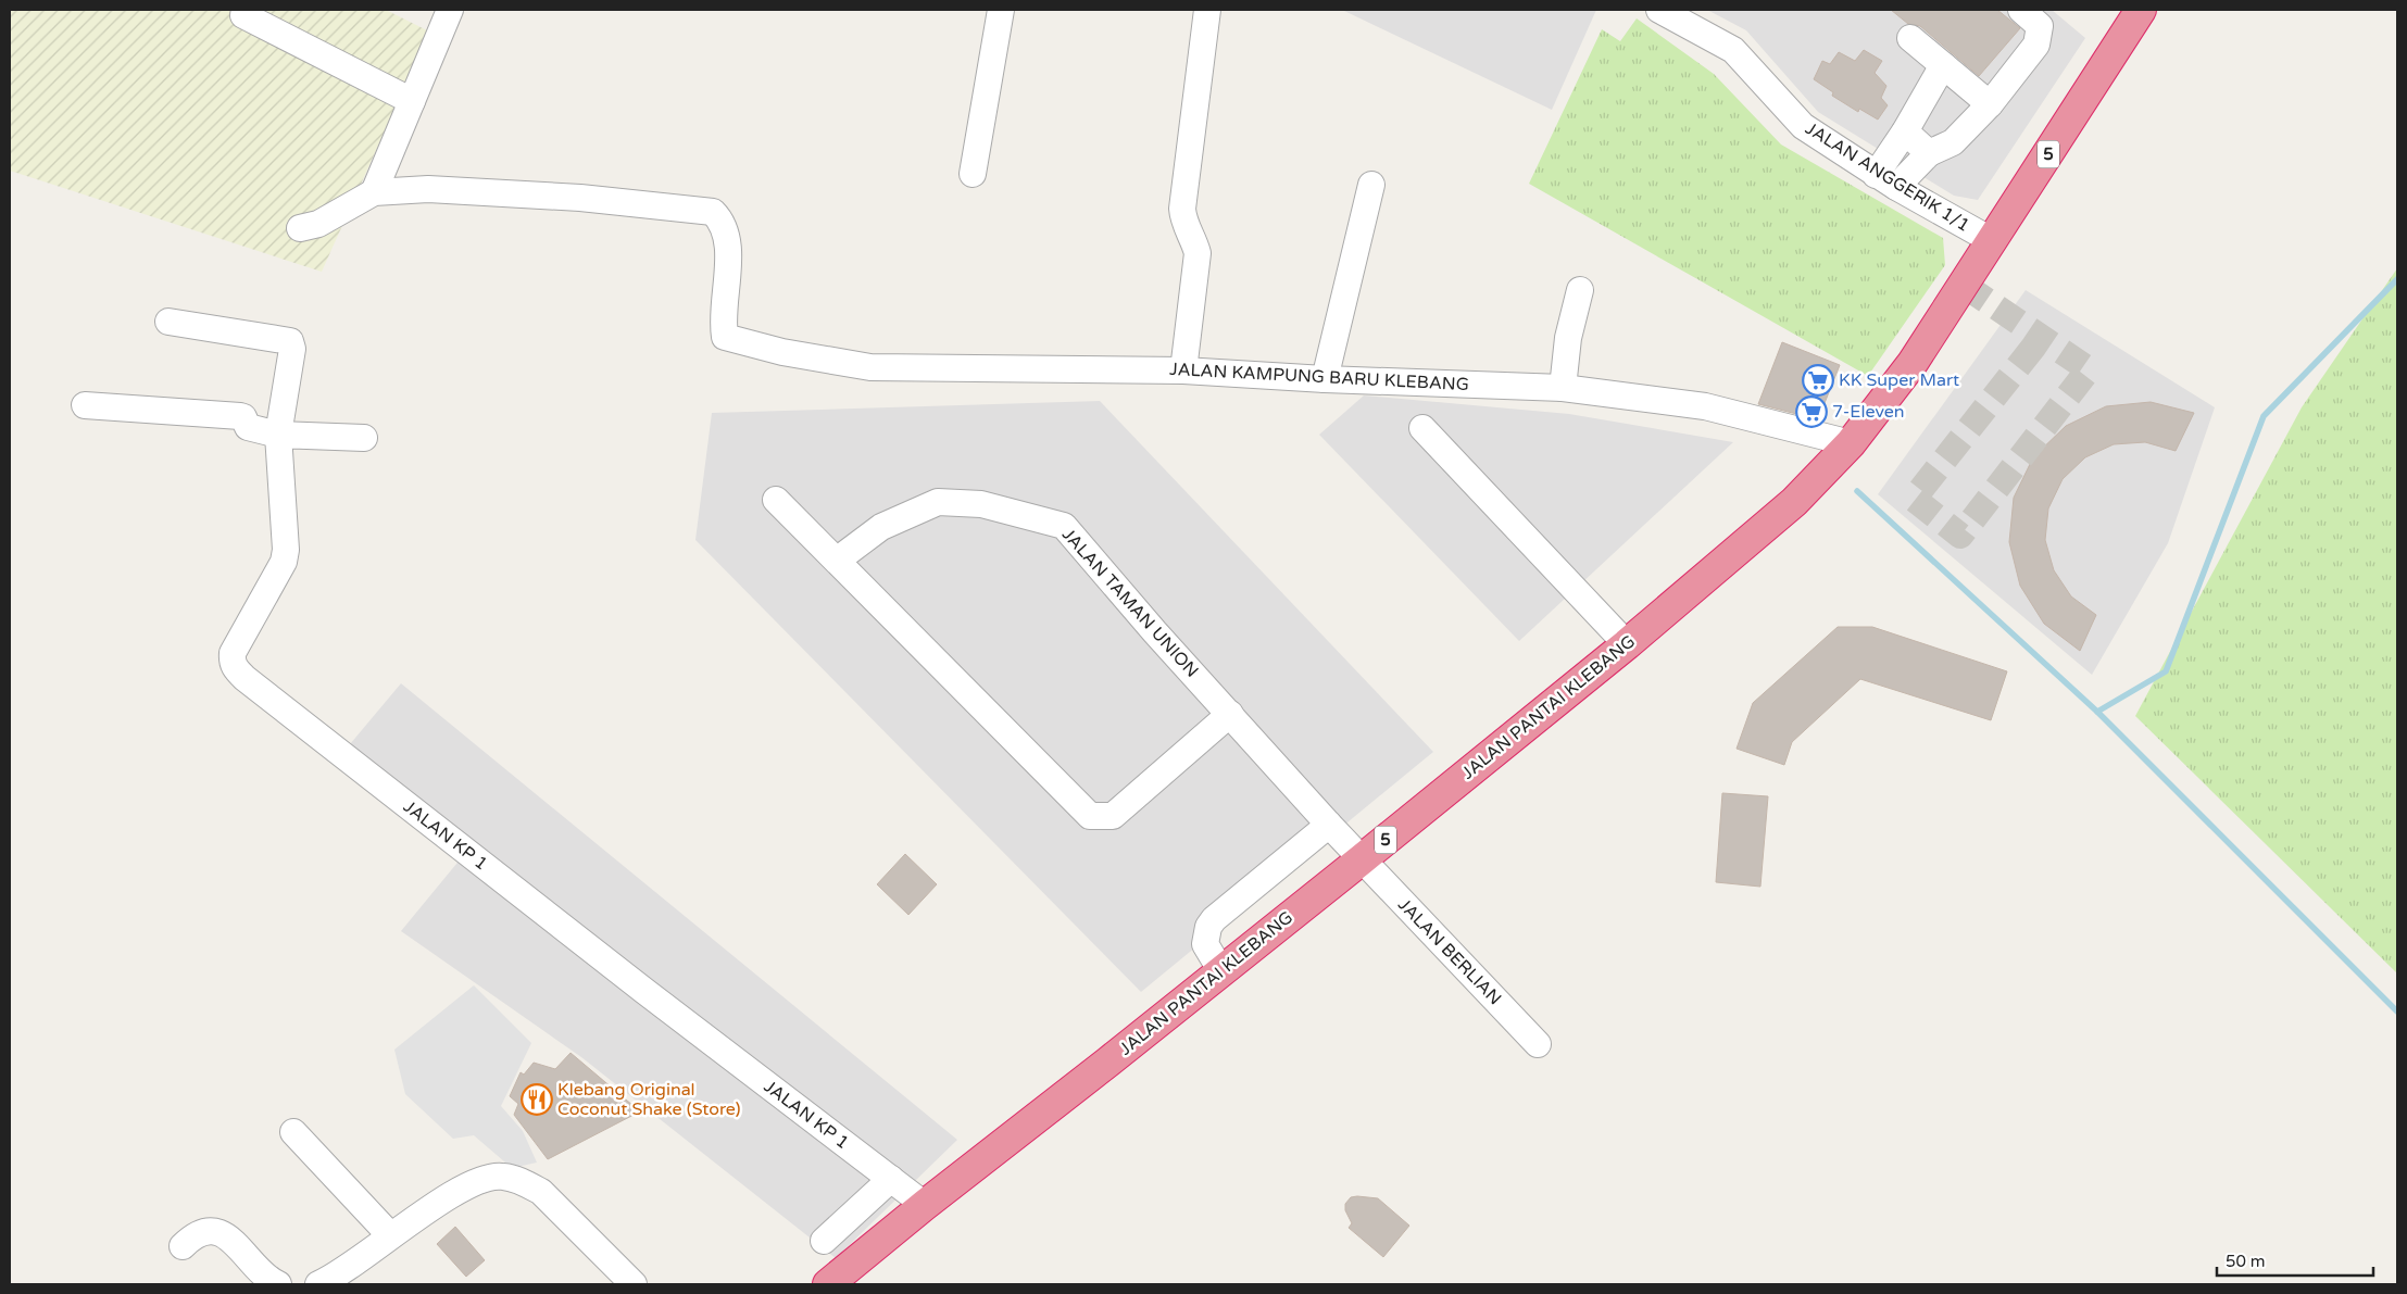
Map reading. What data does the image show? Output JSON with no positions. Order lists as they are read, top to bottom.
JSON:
{
  "streets": {
    "highway": ["5", "JALAN PANTAI KLEBANG"],
    "street": [
      "JALAN ANGGERIK 1/1",
      "JALAN KAMPUNG BARU KLEBANG",
      "JALAN TAMAN UNION",
      "JALAN KP 1",
      "JALAN BERLIAN"
    ]
  },
  "crossings": [
    ["JALAN ANGGERIK 1/1", "JALAN PANTAI KLEBANG"],
    ["JALAN KAMPUNG BARU KLEBANG", "JALAN PANTAI KLEBANG"],
    ["JALAN TAMAN UNION", "JALAN PANTAI KLEBANG"],
    ["JALAN TAMAN UNION", "JALAN BERLIAN"],
    ["JALAN PANTAI KLEBANG", "JALAN KP 1"],
    ["JALAN PANTAI KLEBANG", "JALAN BERLIAN"]
  ],
  "places": {
    "supermarket": ["KK Super Mart", "7-Eleven"],
    "restaurant": ["Klebang Original Coconut Shake (Store)"]
  },
  "scale_bar": "50 m"
}
